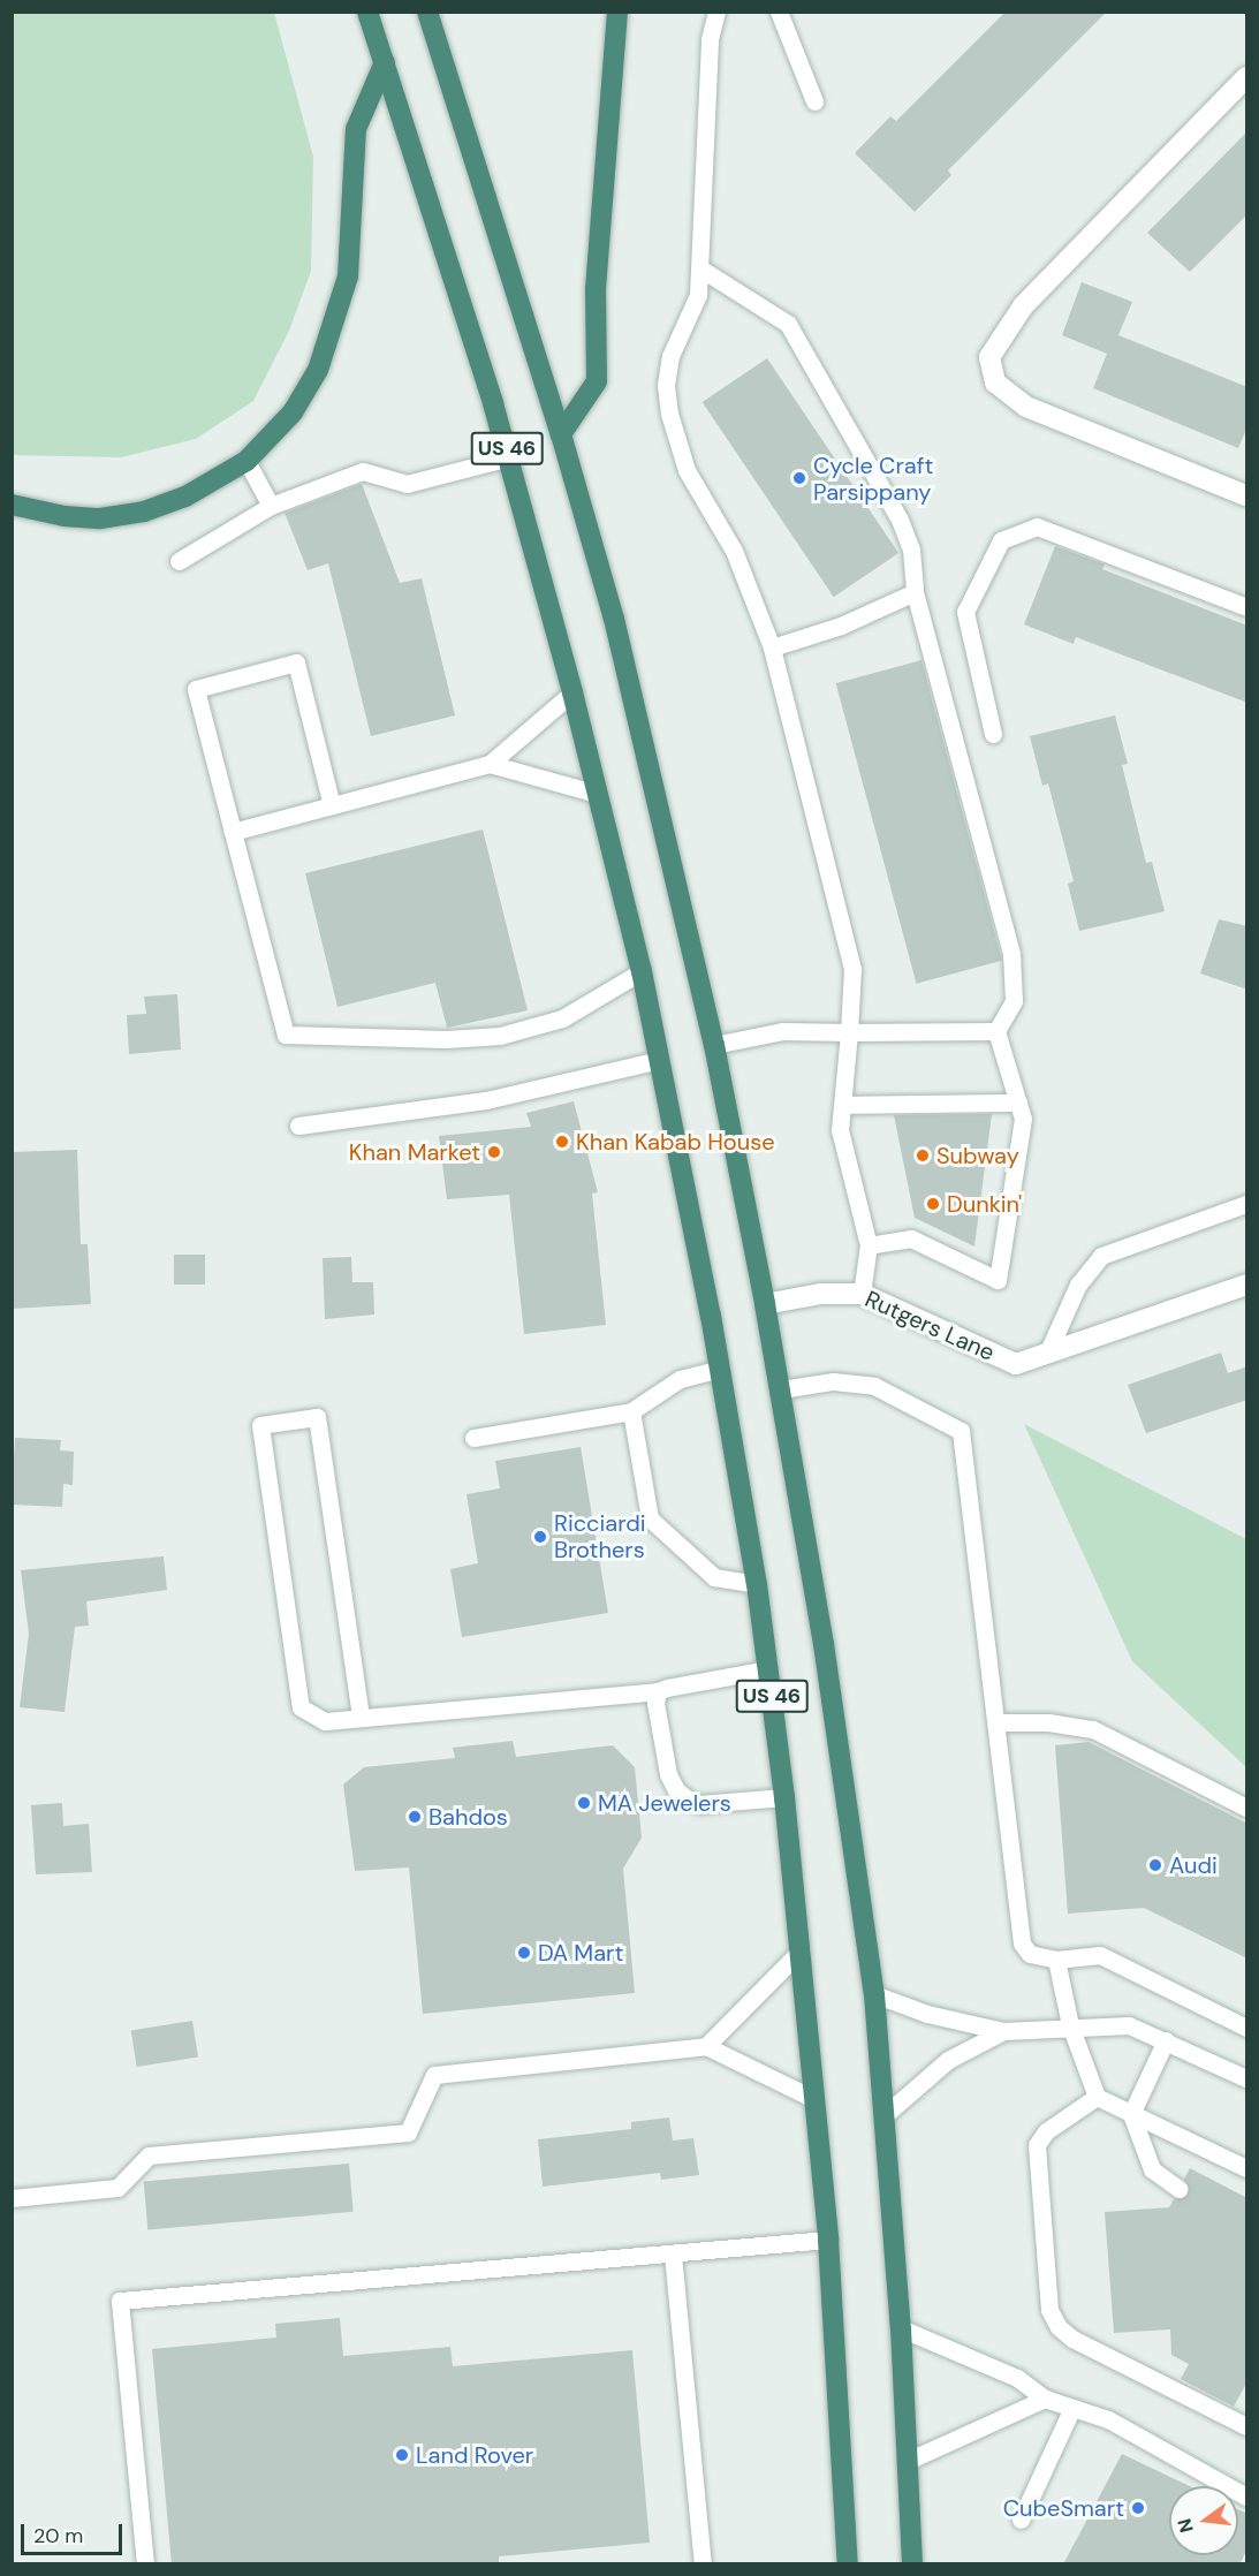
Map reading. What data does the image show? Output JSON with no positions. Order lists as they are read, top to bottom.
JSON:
{
  "streets": {
    "highway": ["US 46"],
    "street": ["Rutgers Lane"]
  },
  "crossings": [
    ["US 46", "Rutgers Lane"]
  ],
  "places": [
    "Cycle Craft Parsippany",
    "Khan Kabab House",
    "Khan Market",
    "Subway",
    "Dunkin'",
    "Ricciardi Brothers",
    "MA Jewelers",
    "Bahdos",
    "Audi",
    "DA Mart",
    "Land Rover",
    "CubeSmart"
  ],
  "scale_bar": "20 m",
  "north": "left"
}
